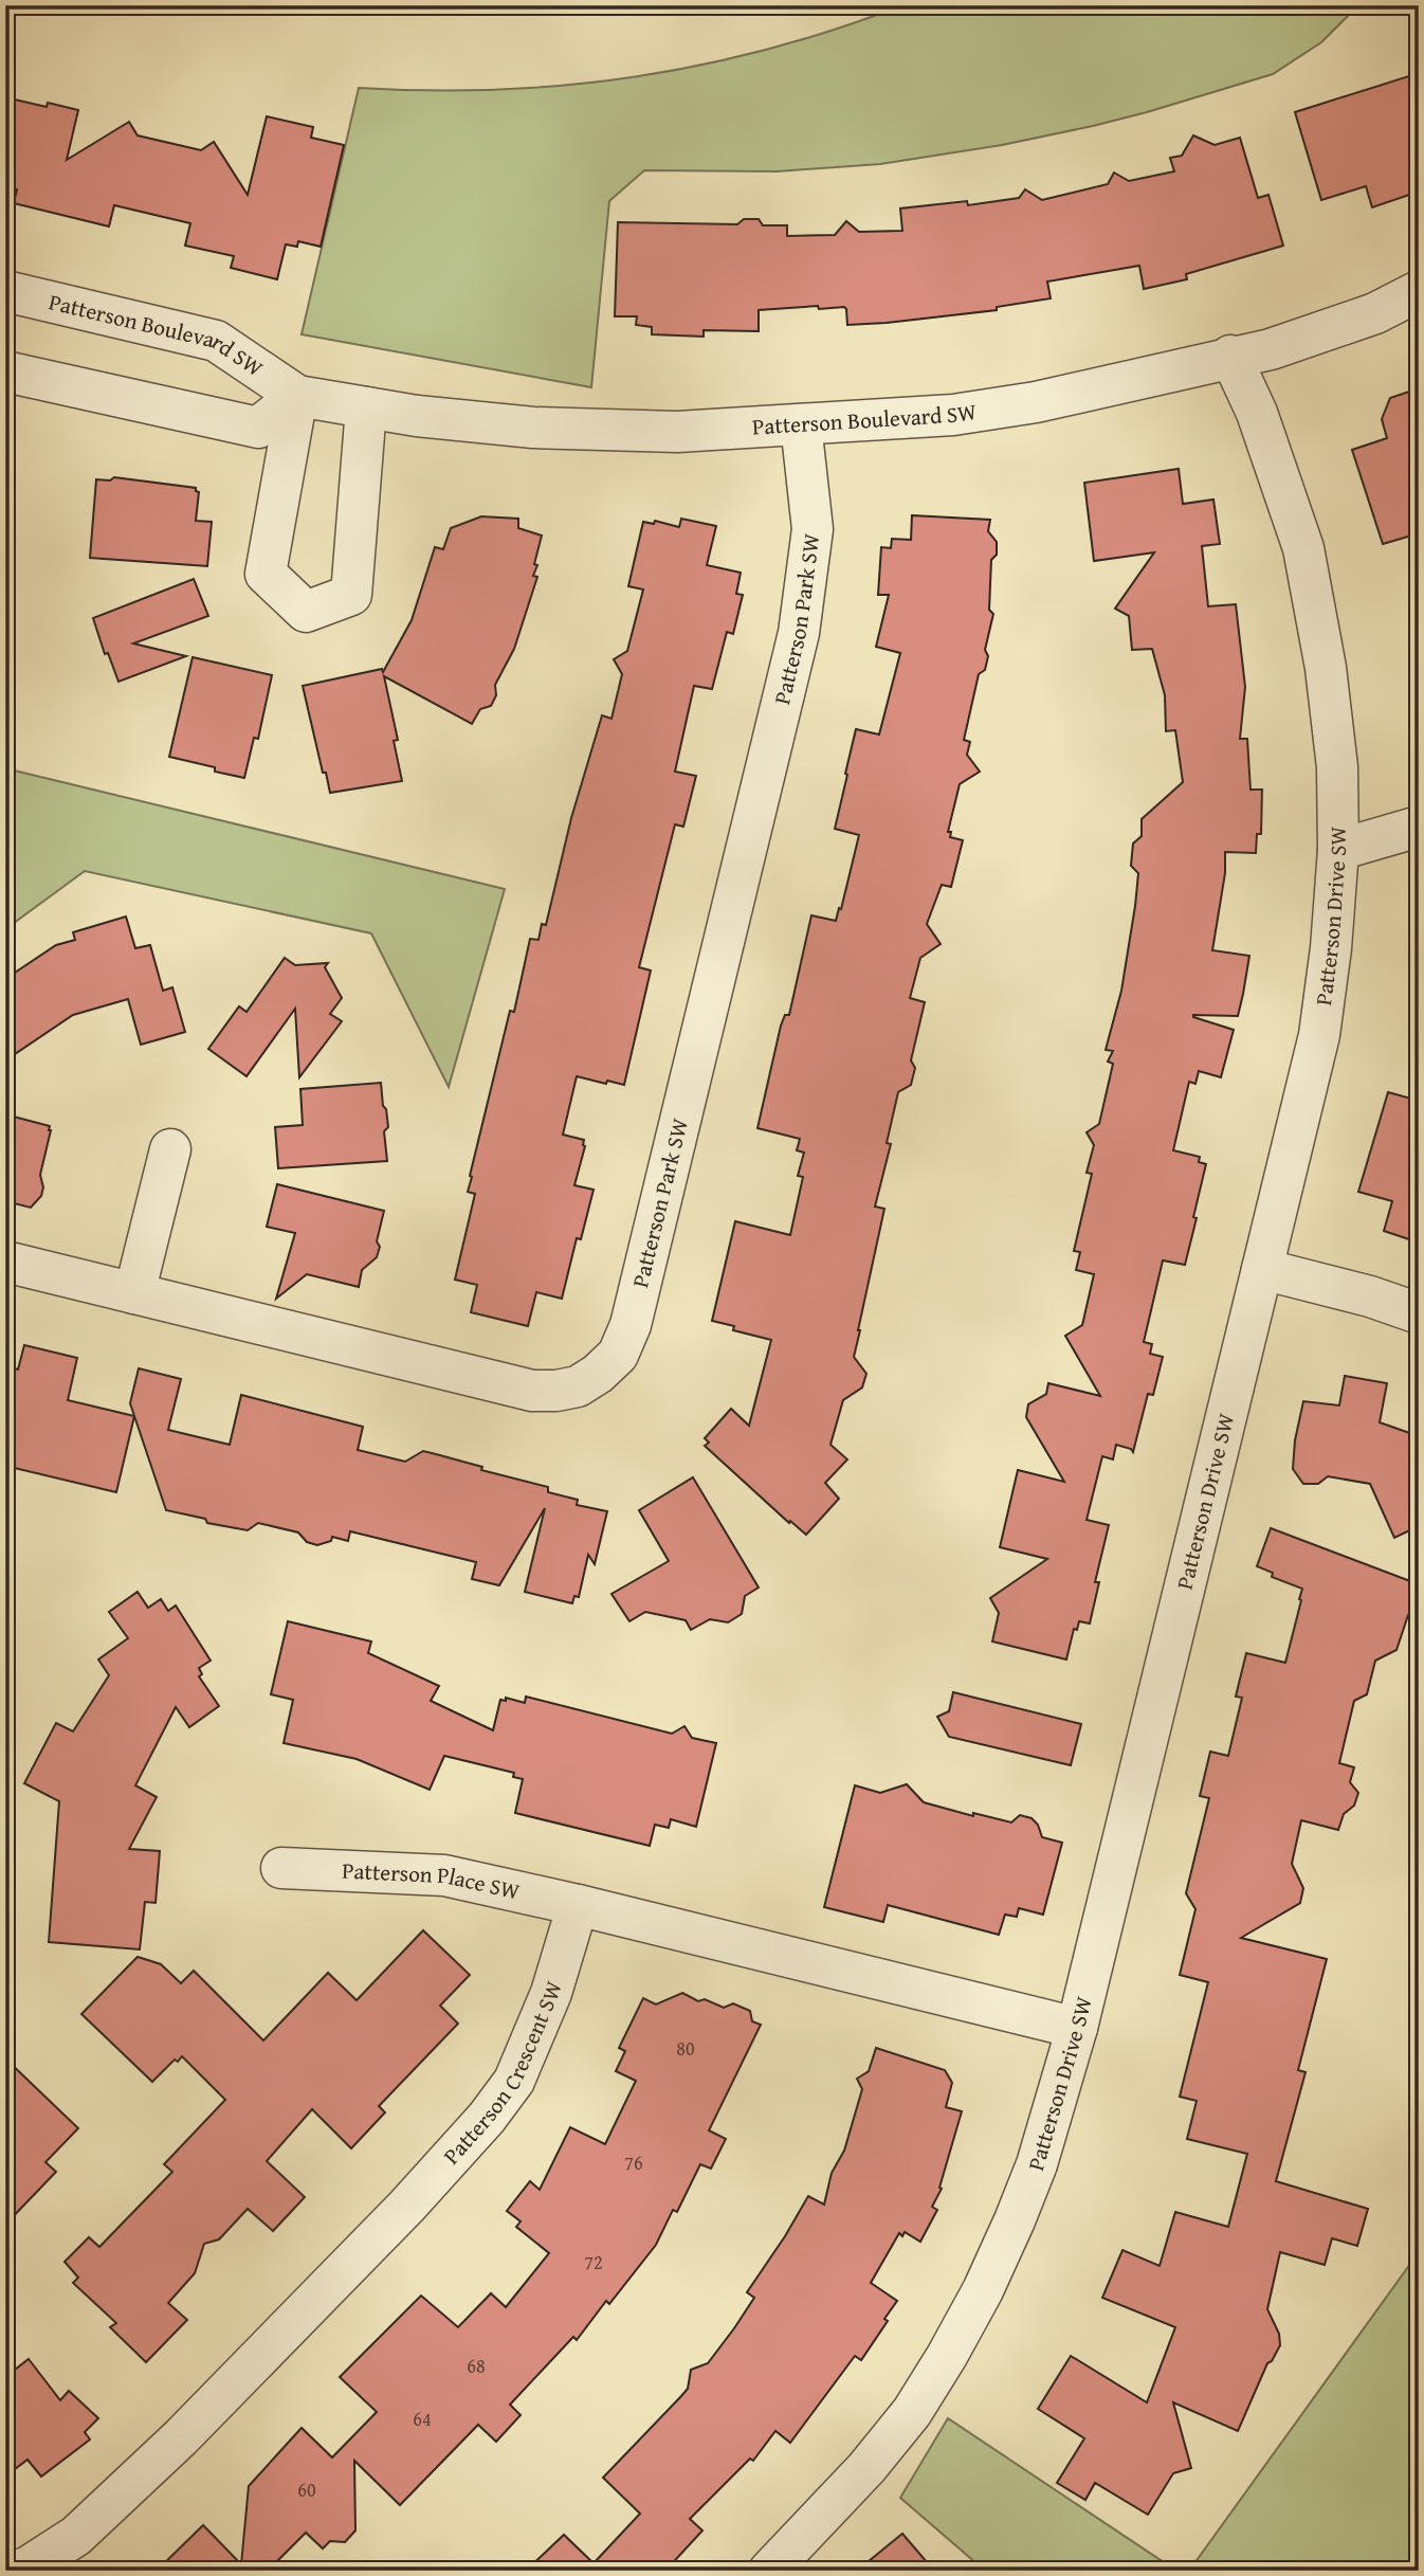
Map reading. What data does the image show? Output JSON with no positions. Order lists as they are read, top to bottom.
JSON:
{
  "streets": {
    "street": [
      "Patterson Boulevard SW",
      "Patterson Park SW",
      "Patterson Drive SW",
      "Patterson Place SW",
      "Patterson Crescent SW"
    ]
  },
  "crossings": [
    ["Patterson Boulevard SW", "Patterson Park SW"],
    ["Patterson Boulevard SW", "Patterson Drive SW"],
    ["Patterson Place SW", "Patterson Crescent SW"]
  ],
  "house_numbers": [
    "80",
    "76",
    "72",
    "68",
    "64",
    "60"
  ]
}
